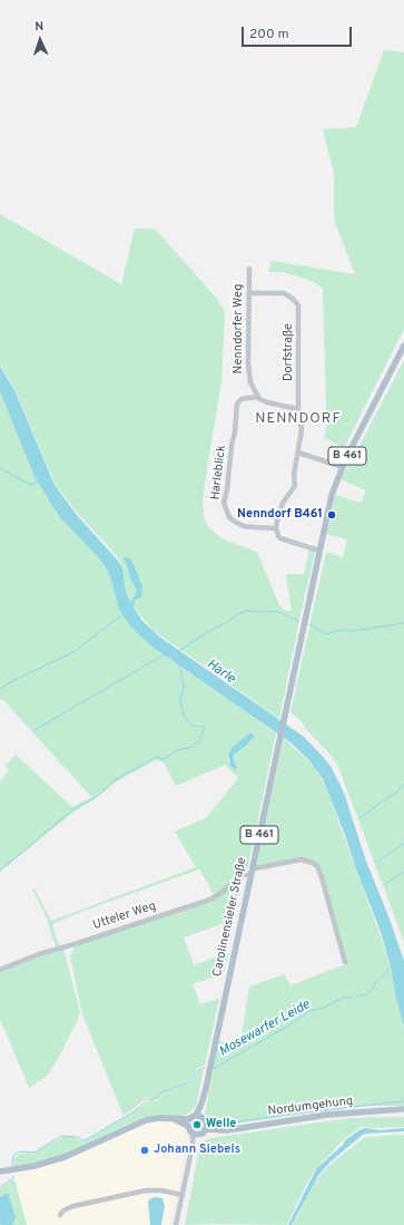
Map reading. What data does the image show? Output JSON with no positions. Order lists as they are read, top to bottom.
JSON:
{
  "streets": {
    "main road": ["B 461", "Carolinensieler Straße", "Nordumgehung"],
    "street": [
      "Nenndorfer Weg",
      "Dorfstraße",
      "Harleblick",
      "Utteler Weg"
    ]
  },
  "crossings": [
    ["Nenndorfer Weg", "Dorfstraße"],
    ["Nenndorfer Weg", "Harleblick"],
    ["Dorfstraße", "Harleblick"],
    ["B 461", "Carolinensieler Straße"],
    ["Utteler Weg", "Carolinensieler Straße"],
    ["Carolinensieler Straße", "Nordumgehung"]
  ],
  "districts": ["NENNDORF"],
  "water": ["Harle", "Mosewarfer Leide"],
  "places": ["Nenndorf B461", "Welle", "Johann Siebels"],
  "scale_bar": "200 m",
  "north": "top"
}
